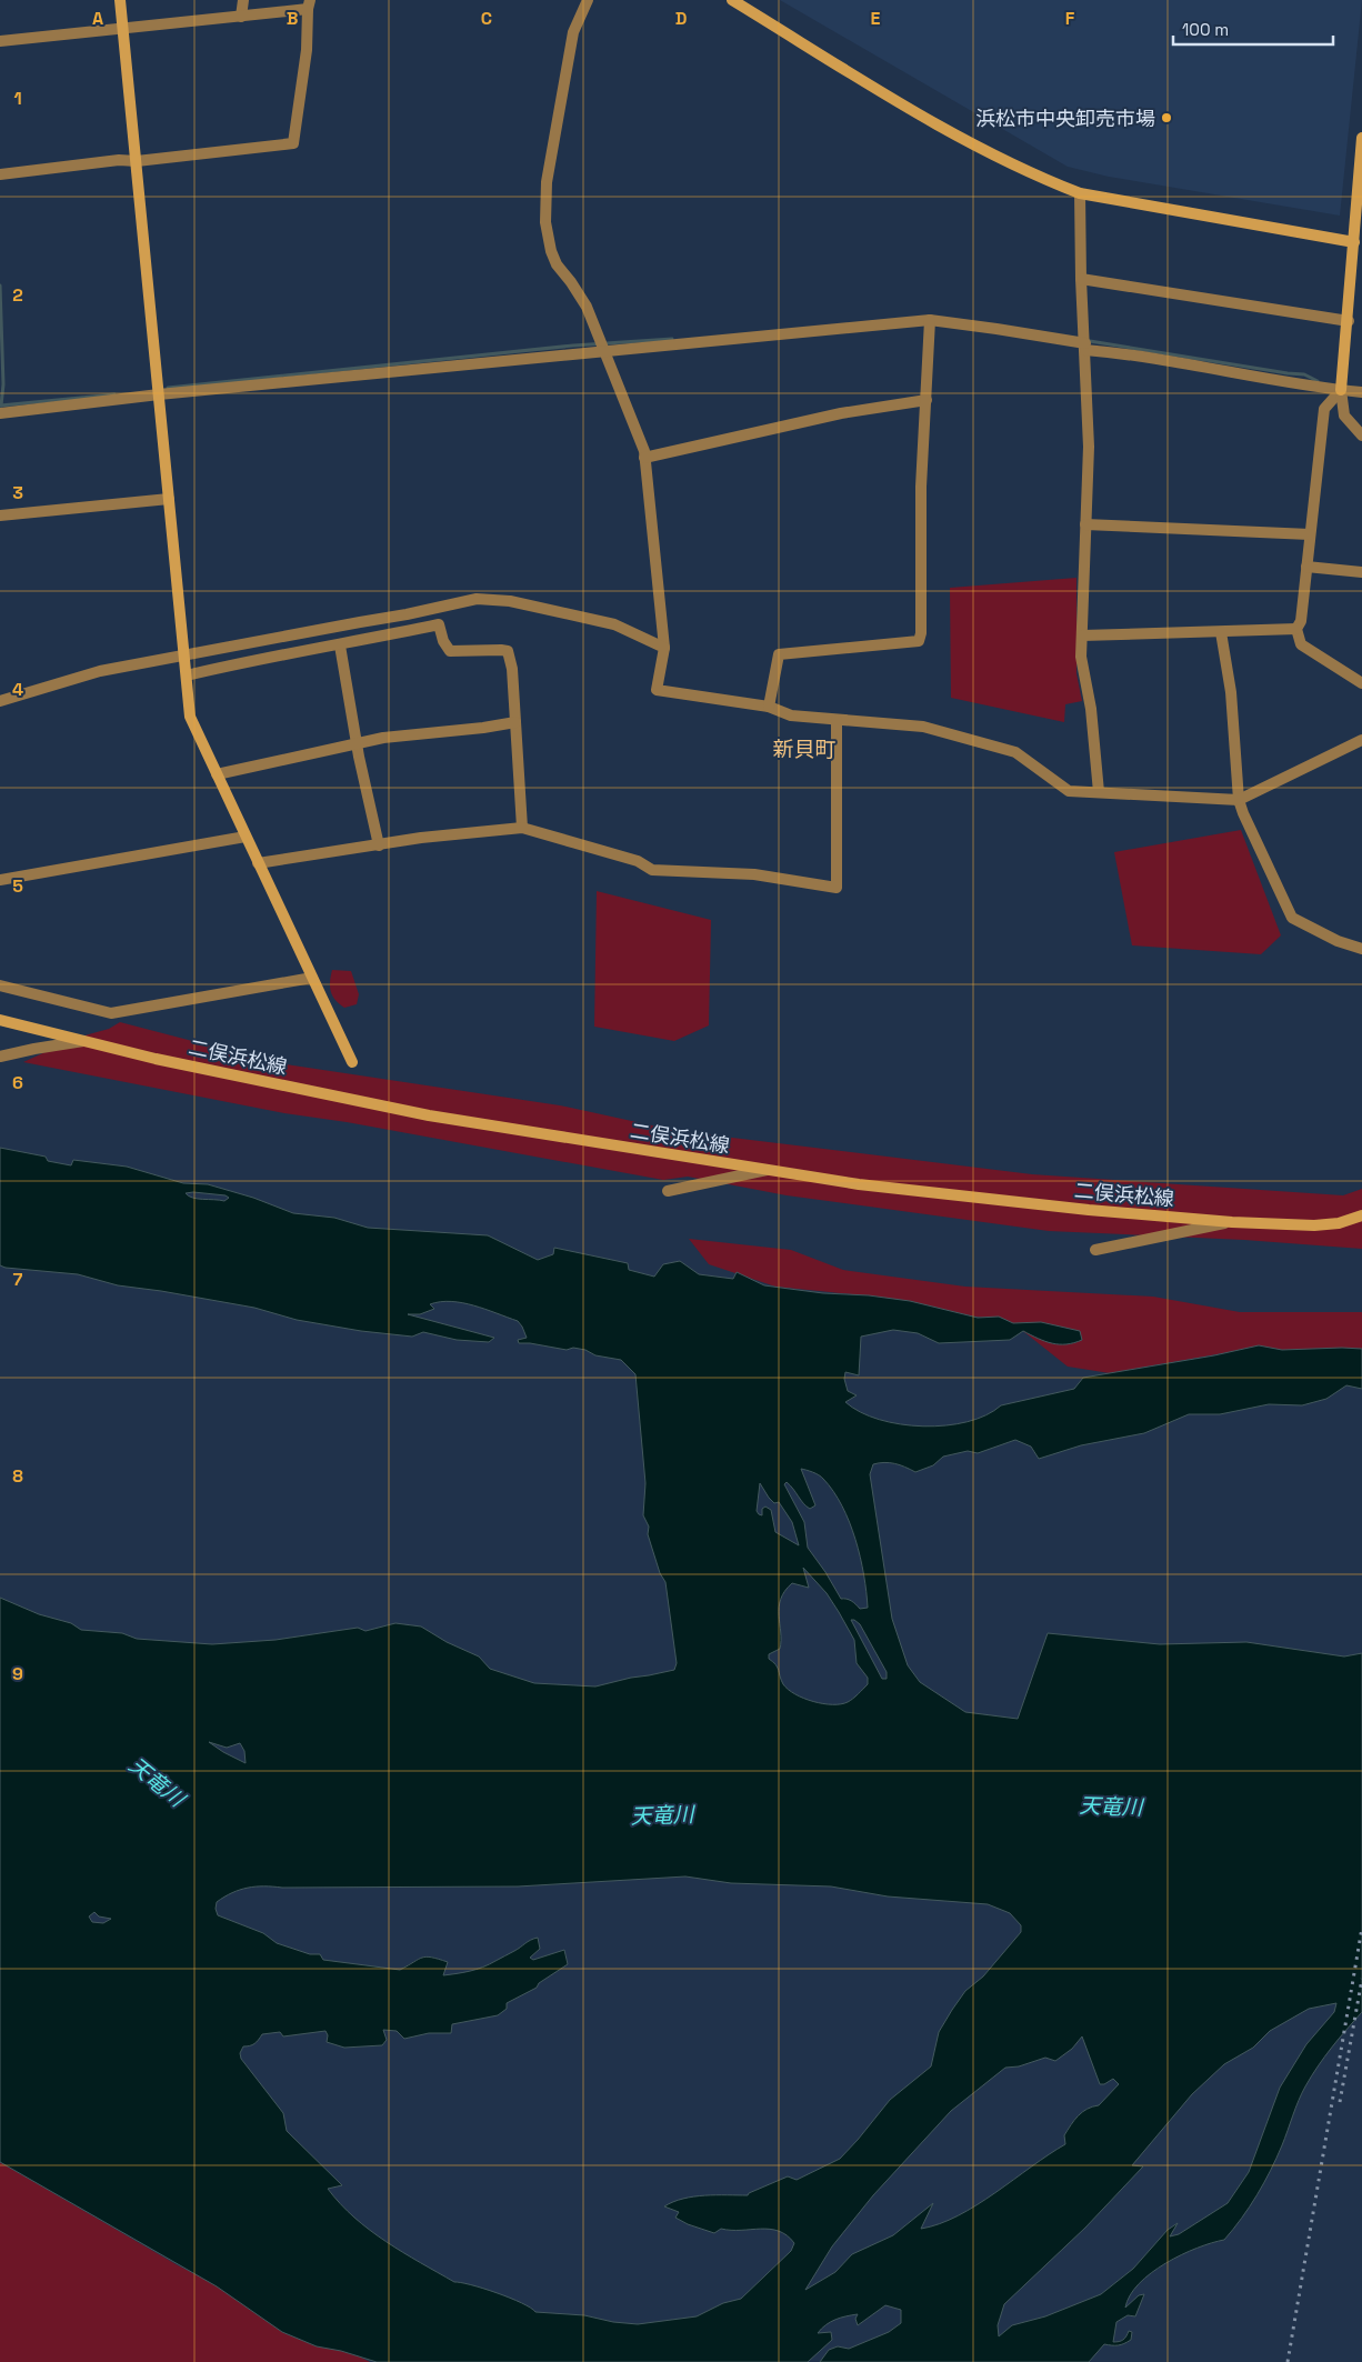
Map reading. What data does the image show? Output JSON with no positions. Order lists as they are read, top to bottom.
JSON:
{
  "streets": {
    "street": ["二俣浜松線"]
  },
  "districts": ["新貝町"],
  "water": ["天竜川"],
  "places": ["浜松市中央卸売市場"],
  "scale_bar": "100 m",
  "grid": {
    "columns": [
      "A",
      "B",
      "C",
      "D",
      "E",
      "F"
    ],
    "rows": [
      "1",
      "2",
      "3",
      "4",
      "5",
      "6",
      "7",
      "8",
      "9"
    ]
  }
}
